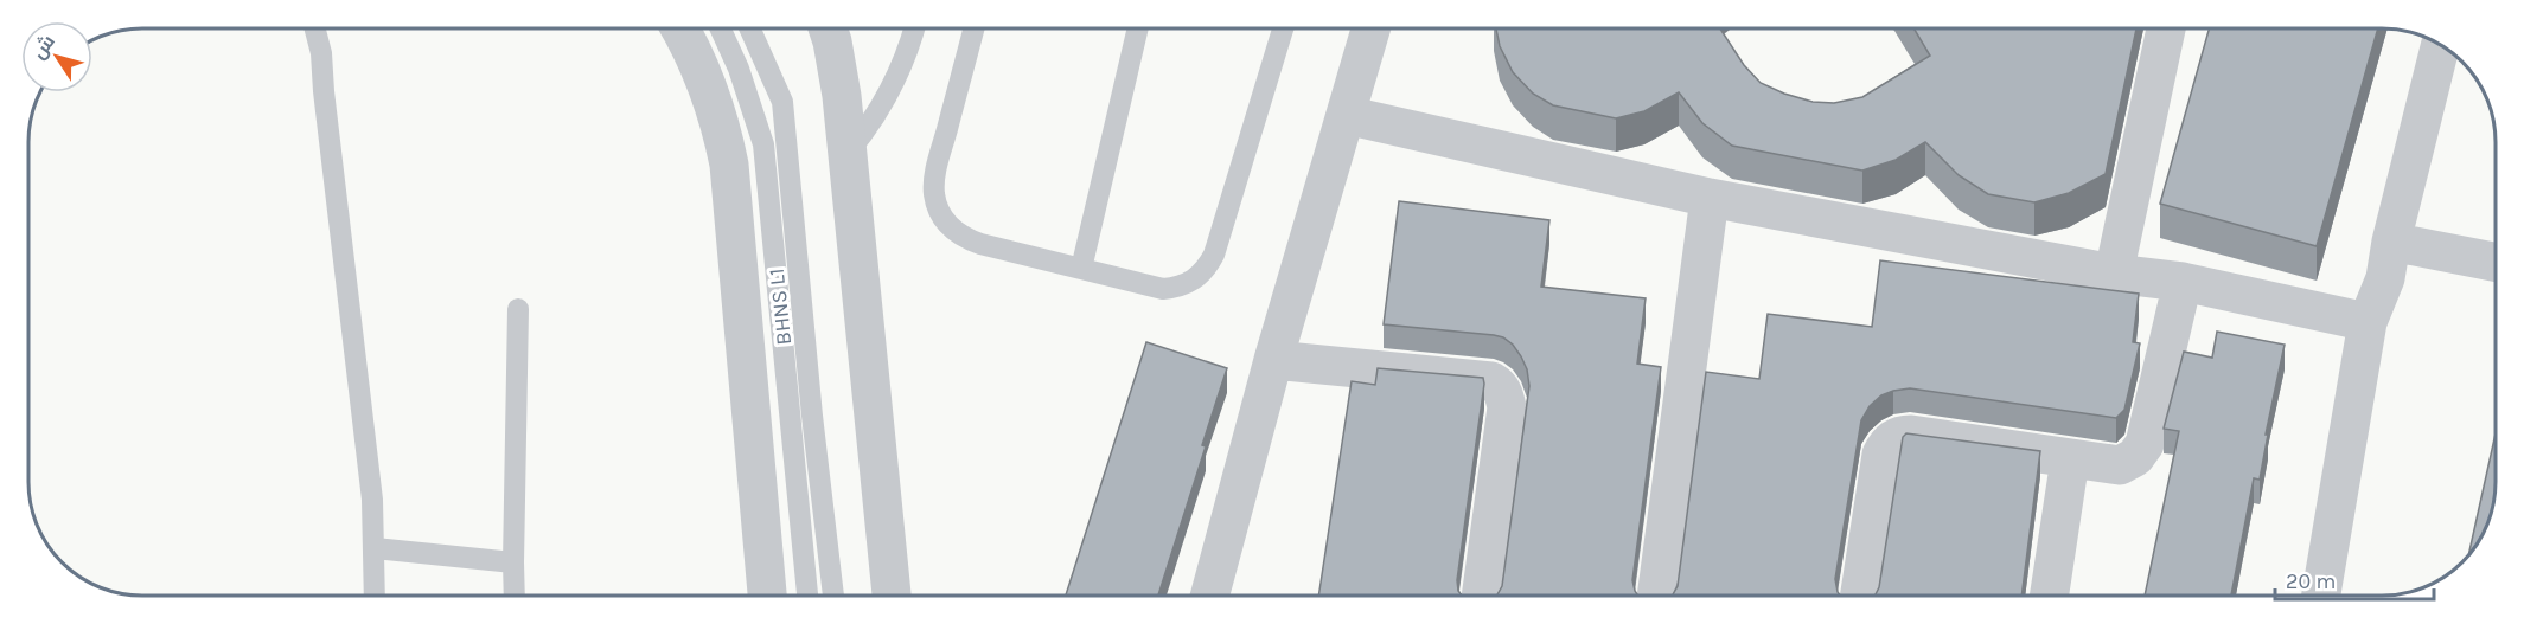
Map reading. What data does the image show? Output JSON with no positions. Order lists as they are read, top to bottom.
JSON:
{
  "streets": {
    "lane": ["BHNS L1"]
  },
  "scale_bar": "20 m",
  "north": "top left"
}
